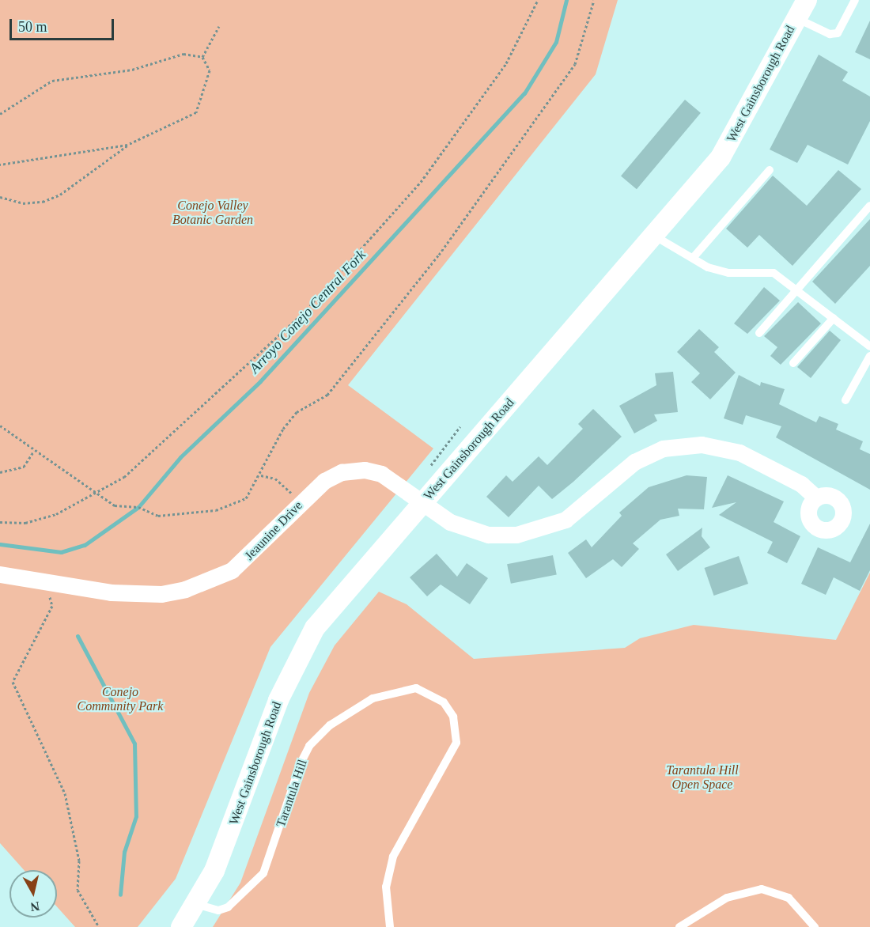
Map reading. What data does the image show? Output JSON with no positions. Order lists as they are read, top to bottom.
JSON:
{
  "streets": {
    "street": ["West Gainsborough Road", "Jeaunine Drive"],
    "lane": ["Tarantula Hill"]
  },
  "crossings": [
    ["West Gainsborough Road", "Jeaunine Drive"],
    ["West Gainsborough Road", "Tarantula Hill"]
  ],
  "water": ["Arroyo Conejo Central Fork"],
  "parks": ["Conejo Valley Botanic Garden", "Conejo Community Park", "Tarantula Hill Open Space"],
  "scale_bar": "50 m",
  "north": "bottom"
}
